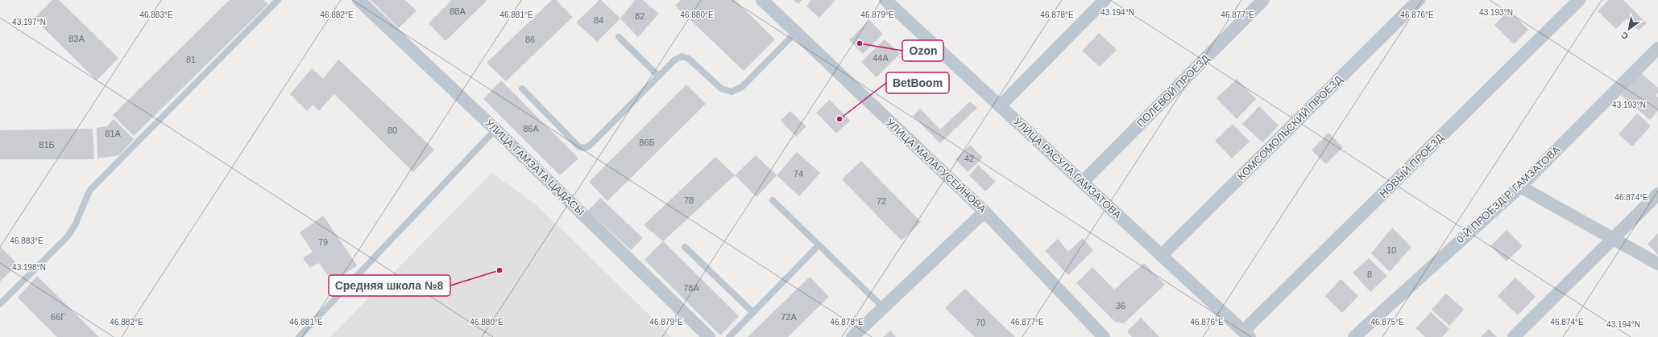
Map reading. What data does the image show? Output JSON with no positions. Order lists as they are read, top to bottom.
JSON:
{
  "streets": {
    "street": [
      "ПОЛЕВОЙ ПРОЕЗД",
      "КОМСОМОЛЬСКИЙ ПРОЕЗД",
      "УЛИЦА МАЛАГУСЕЙНОВА",
      "НОВЫЙ ПРОЕЗД",
      "УЛИЦА ГАМЗАТА ЦАДАСЫ",
      "УЛИЦА РАСУЛА ГАМЗАТОВА",
      "0-Й ПРОЕЗД Р. ГАМЗАТОВА"
    ]
  },
  "crossings": [
    ["ПОЛЕВОЙ ПРОЕЗД", "УЛИЦА РАСУЛА ГАМЗАТОВА"],
    ["КОМСОМОЛЬСКИЙ ПРОЕЗД", "УЛИЦА РАСУЛА ГАМЗАТОВА"],
    ["НОВЫЙ ПРОЕЗД", "УЛИЦА РАСУЛА ГАМЗАТОВА"]
  ],
  "places": ["Ozon", "BetBoom", "Средняя школа №8"],
  "house_numbers": [
    "88А",
    "82",
    "84",
    "83А",
    "86",
    "44А",
    "81",
    "86А",
    "80",
    "81А",
    "86Б",
    "81Б",
    "42",
    "74",
    "78",
    "72",
    "79",
    "10",
    "8",
    "78А",
    "36",
    "66Г",
    "72А",
    "70"
  ],
  "north": "bottom left",
  "coordinates": [
    "43.194°N",
    "43.193°N",
    "46.883°E",
    "46.878°E",
    "46.876°E",
    "46.882°E",
    "46.881°E",
    "46.880°E",
    "46.879°E",
    "46.877°E",
    "43.197°N",
    "46.874°E",
    "43.198°N",
    "46.875°E"
  ]
}
